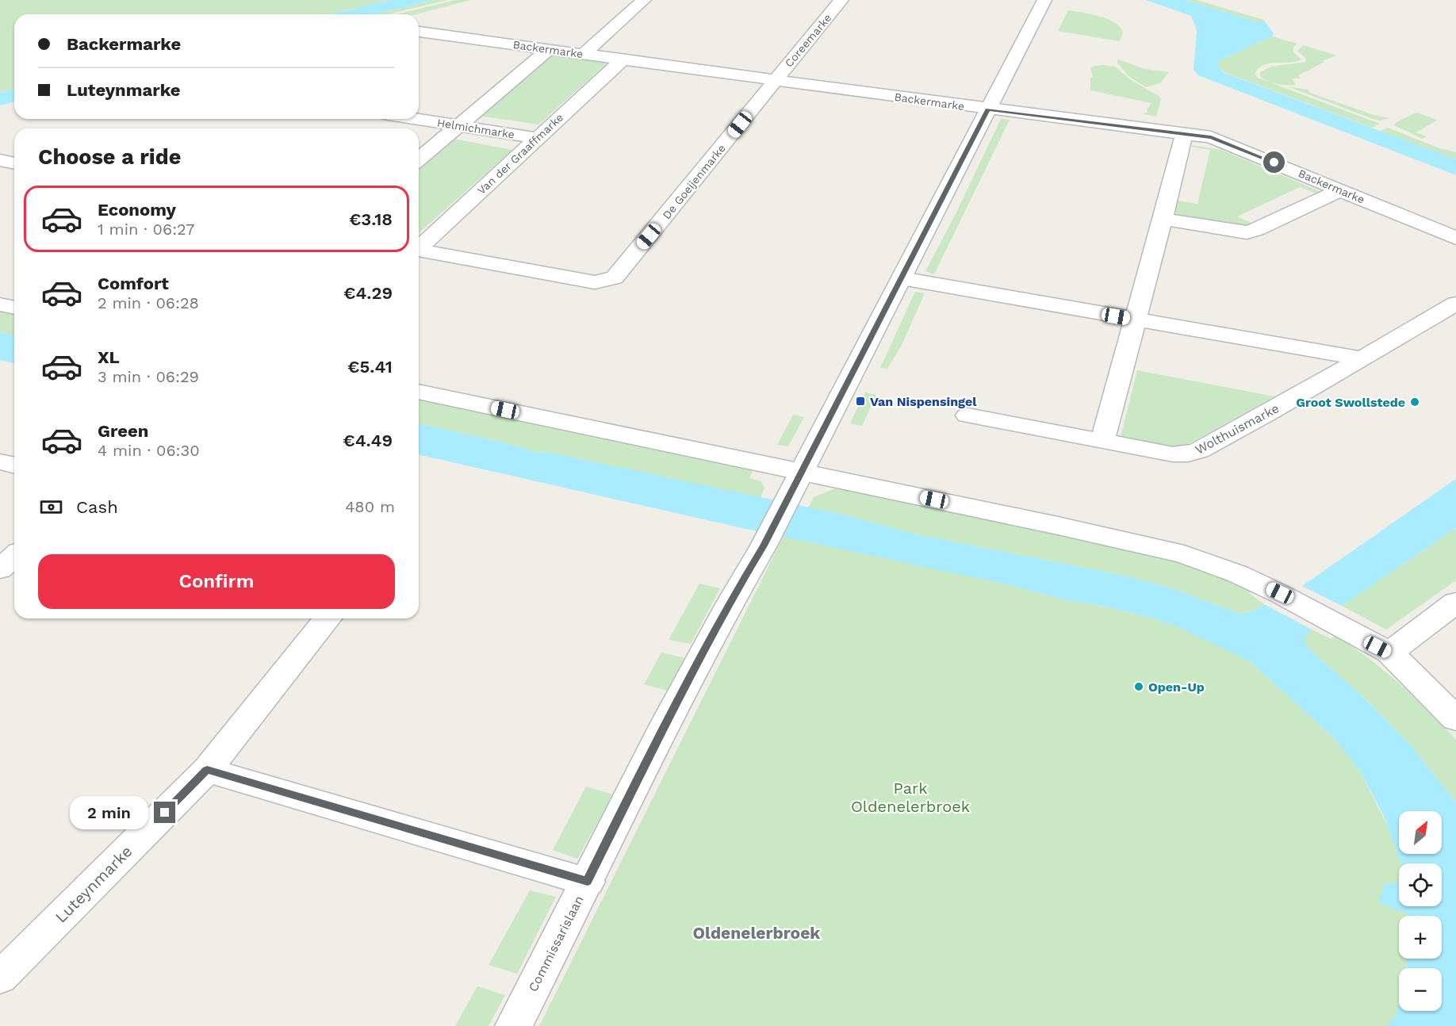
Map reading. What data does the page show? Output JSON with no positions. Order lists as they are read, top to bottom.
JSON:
{
  "streets": {
    "street": [
      "Coreemarke",
      "Backermarke",
      "Helmichmarke",
      "Van der Graaffmarke",
      "De Goeijenmarke",
      "Wolthuismarke",
      "Luteynmarke",
      "Commissarislaan"
    ]
  },
  "crossings": [
    ["Coreemarke", "Backermarke"],
    ["Coreemarke", "De Goeijenmarke"],
    ["Backermarke", "Van der Graaffmarke"],
    ["Backermarke", "De Goeijenmarke"],
    ["Backermarke", "Commissarislaan"],
    ["Helmichmarke", "Van der Graaffmarke"]
  ],
  "districts": ["Oldenelerbroek"],
  "parks": ["Park Oldenelerbroek"],
  "places": {
    "transit": ["Van Nispensingel"],
    "other": ["Groot Swollstede", "Open-Up"]
  },
  "north": "top right",
  "page": {
    "banner": ["Backermarke", "Luteynmarke"],
    "heading": "Choose a ride",
    "list": [
      {
        "name": "Economy",
        "note": "1 min · 06:27",
        "value": "€3.18"
      },
      {
        "name": "Comfort",
        "note": "2 min · 06:28",
        "value": "€4.29"
      },
      {
        "name": "XL",
        "note": "3 min · 06:29",
        "value": "€5.41"
      },
      {
        "name": "Green",
        "note": "4 min · 06:30",
        "value": "€4.49"
      }
    ],
    "pay": ["Cash", "480 m"],
    "buttons": "Confirm",
    "bubble": "2 min",
    "map_buttons": ["+", "−"]
  }
}
